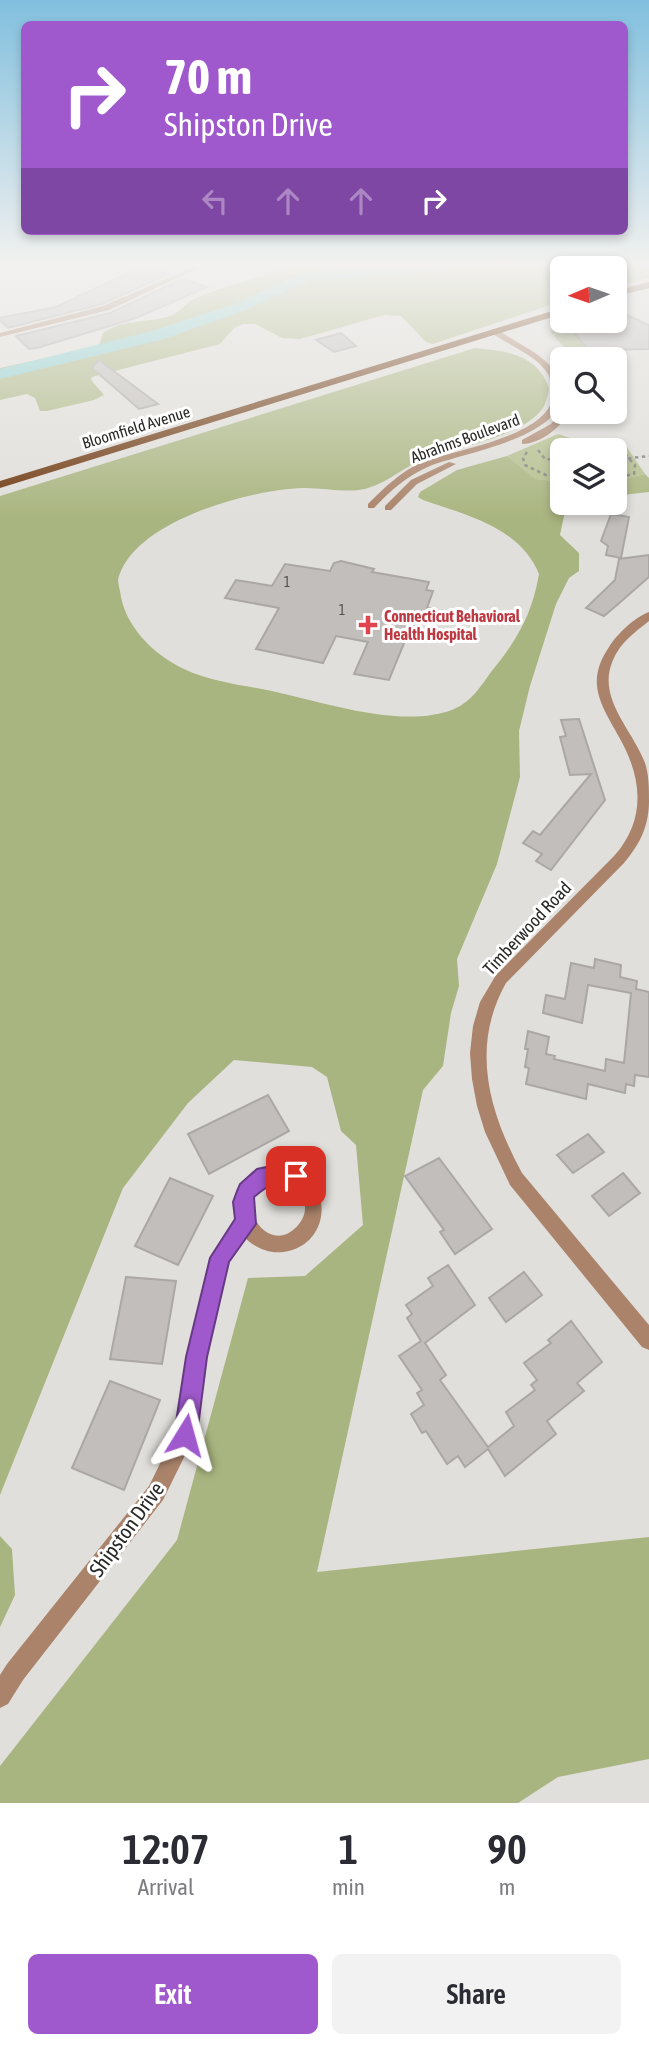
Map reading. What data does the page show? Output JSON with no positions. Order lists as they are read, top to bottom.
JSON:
{
  "streets": {
    "main road": ["Bloomfield Avenue"],
    "street": ["Abrahms Boulevard", "Timberwood Road", "Shipston Drive"]
  },
  "places": {
    "health": ["Connecticut Behavioral Health Hospital"]
  },
  "house_numbers": ["1", "1"],
  "north": "left",
  "page": {
    "turn": ["70 m", "Shipston Drive"],
    "eta": [
      "12:07",
      "Arrival",
      "1",
      "min",
      "90",
      "m"
    ],
    "buttons": ["Exit", "Share"]
  }
}
